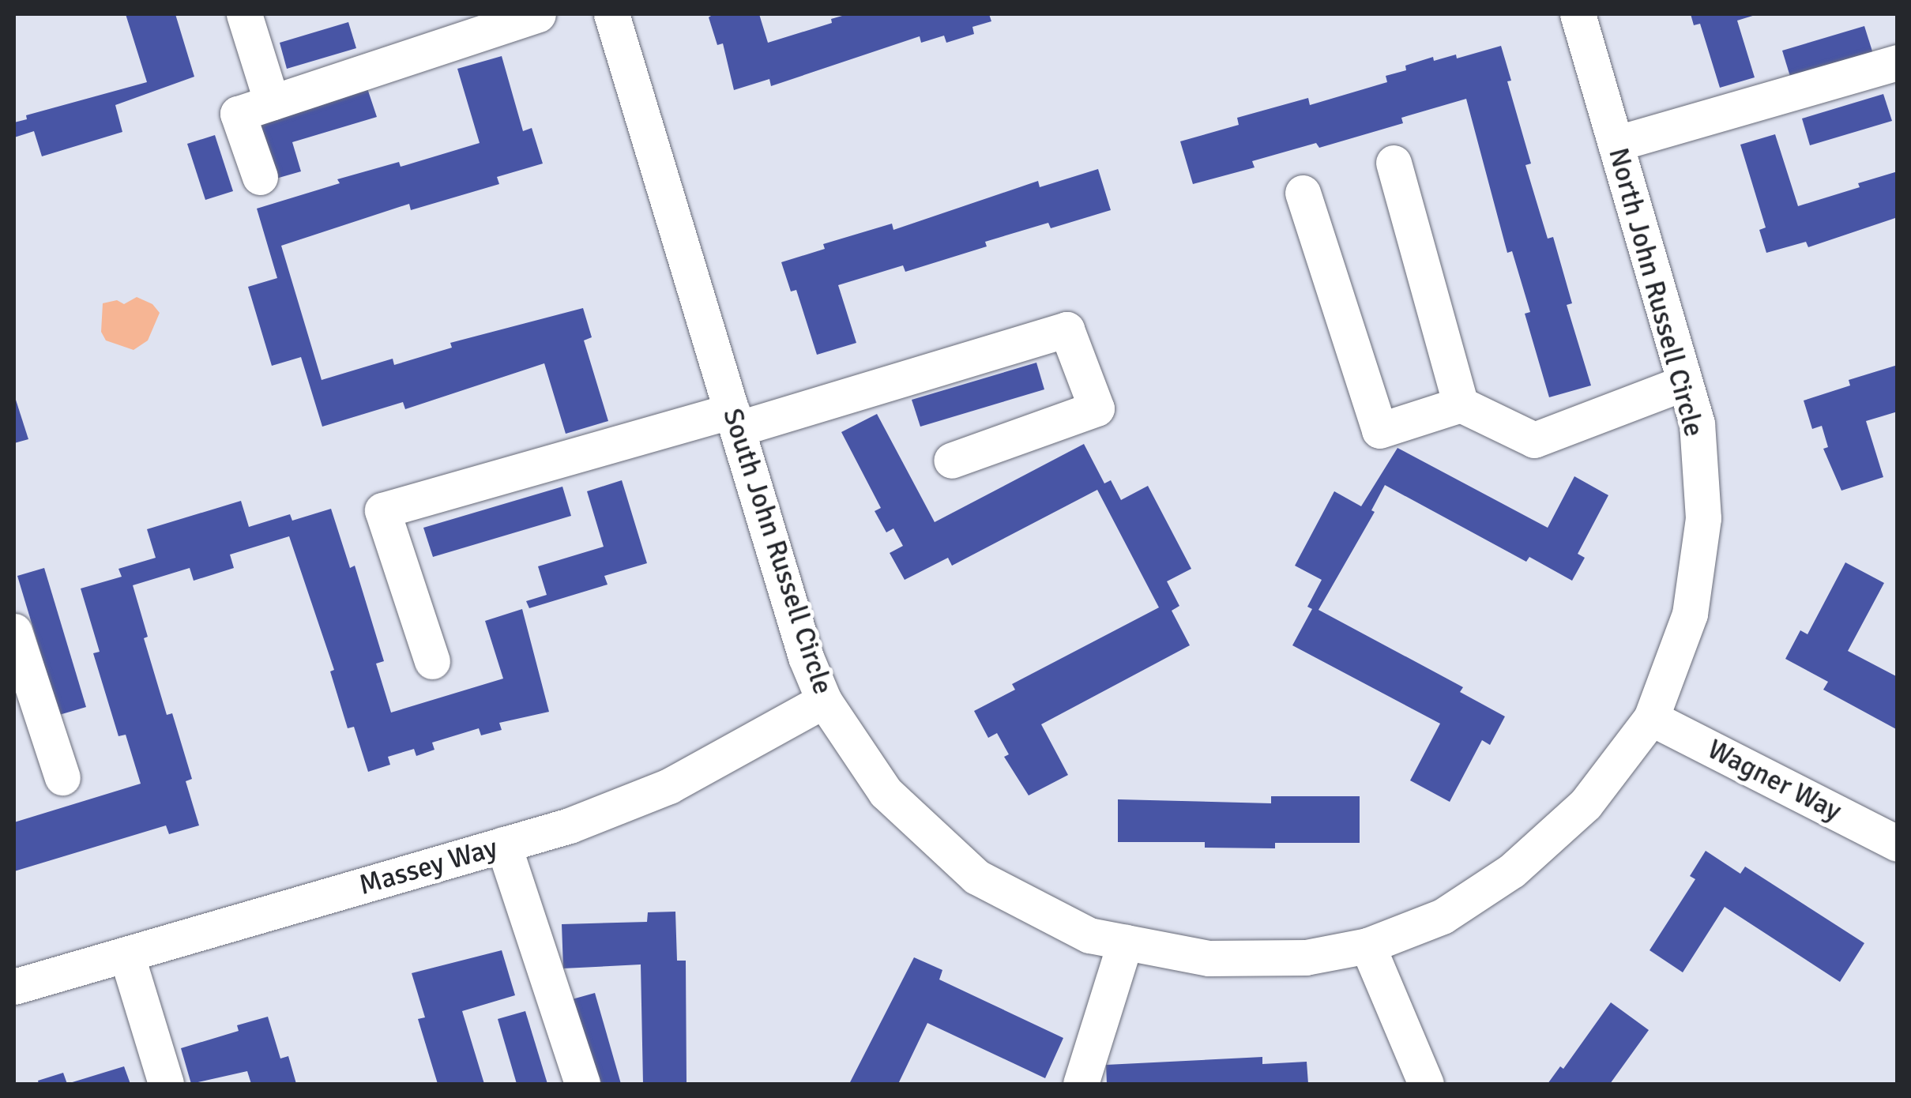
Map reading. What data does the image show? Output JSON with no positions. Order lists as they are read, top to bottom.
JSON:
{
  "streets": {
    "street": [
      "North John Russell Circle",
      "South John Russell Circle",
      "Wagner Way",
      "Massey Way"
    ]
  },
  "crossings": [
    ["North John Russell Circle", "South John Russell Circle"],
    ["North John Russell Circle", "Wagner Way"],
    ["South John Russell Circle", "Massey Way"]
  ]
}
